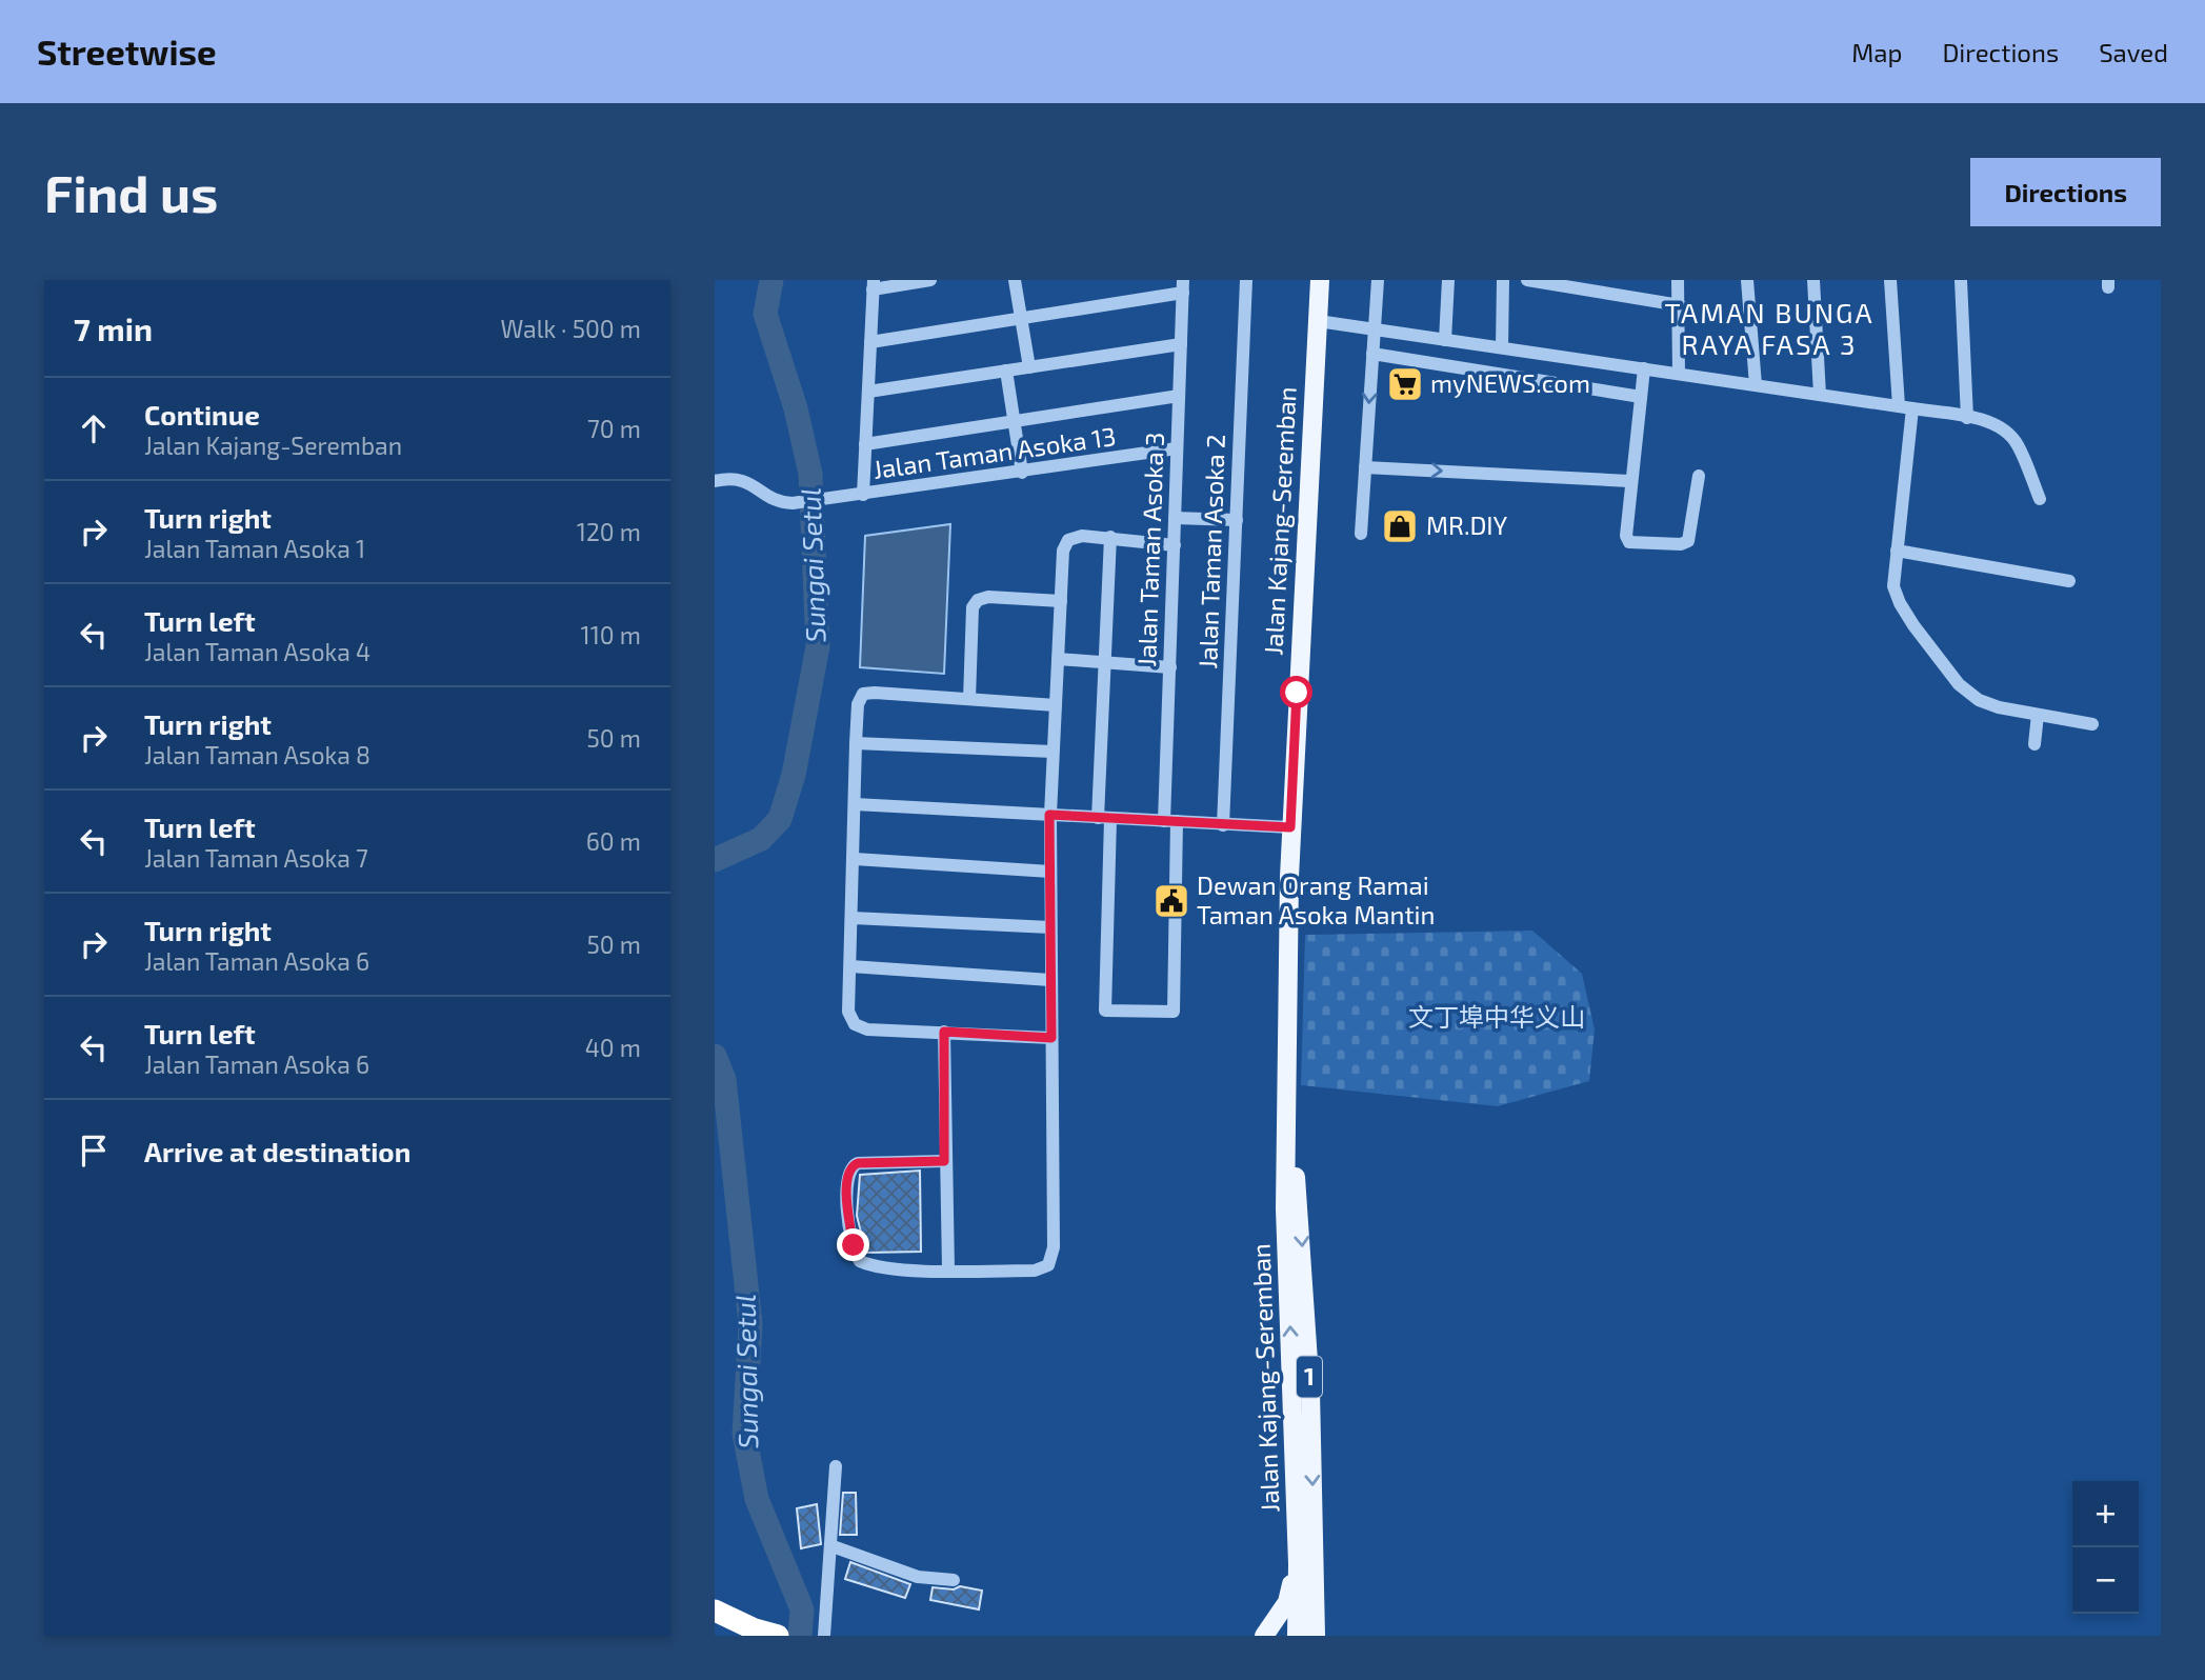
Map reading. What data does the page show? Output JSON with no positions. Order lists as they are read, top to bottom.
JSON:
{
  "streets": {
    "main road": ["Jalan Kajang-Seremban", "1"],
    "street": ["Jalan Taman Asoka 13", "Jalan Taman Asoka 3", "Jalan Taman Asoka 2"]
  },
  "crossings": [
    ["Jalan Taman Asoka 13", "Jalan Taman Asoka 3"]
  ],
  "districts": ["TAMAN BUNGA RAYA FASA 3"],
  "water": ["Sungai Setul"],
  "parks": ["文丁埠中华义山"],
  "places": {
    "supermarket": ["myNEWS.com"],
    "shop": ["MR.DIY"],
    "public building": ["Dewan Orang Ramai Taman Asoka Mantin"]
  },
  "page": {
    "header": "Streetwise",
    "nav": ["Map", "Directions", "Saved"],
    "buttons": "Directions",
    "title": "Find us",
    "heading": ["7 min", "Walk · 500 m"],
    "list": [
      ["Continue", "Jalan Kajang-Seremban", "70 m"],
      ["Turn right", "Jalan Taman Asoka 1", "120 m"],
      ["Turn left", "Jalan Taman Asoka 4", "110 m"],
      ["Turn right", "Jalan Taman Asoka 8", "50 m"],
      ["Turn left", "Jalan Taman Asoka 7", "60 m"],
      ["Turn right", "Jalan Taman Asoka 6", "50 m"],
      ["Turn left", "Jalan Taman Asoka 6", "40 m"],
      "Arrive at destination"
    ],
    "map_buttons": ["+", "−"]
  }
}
